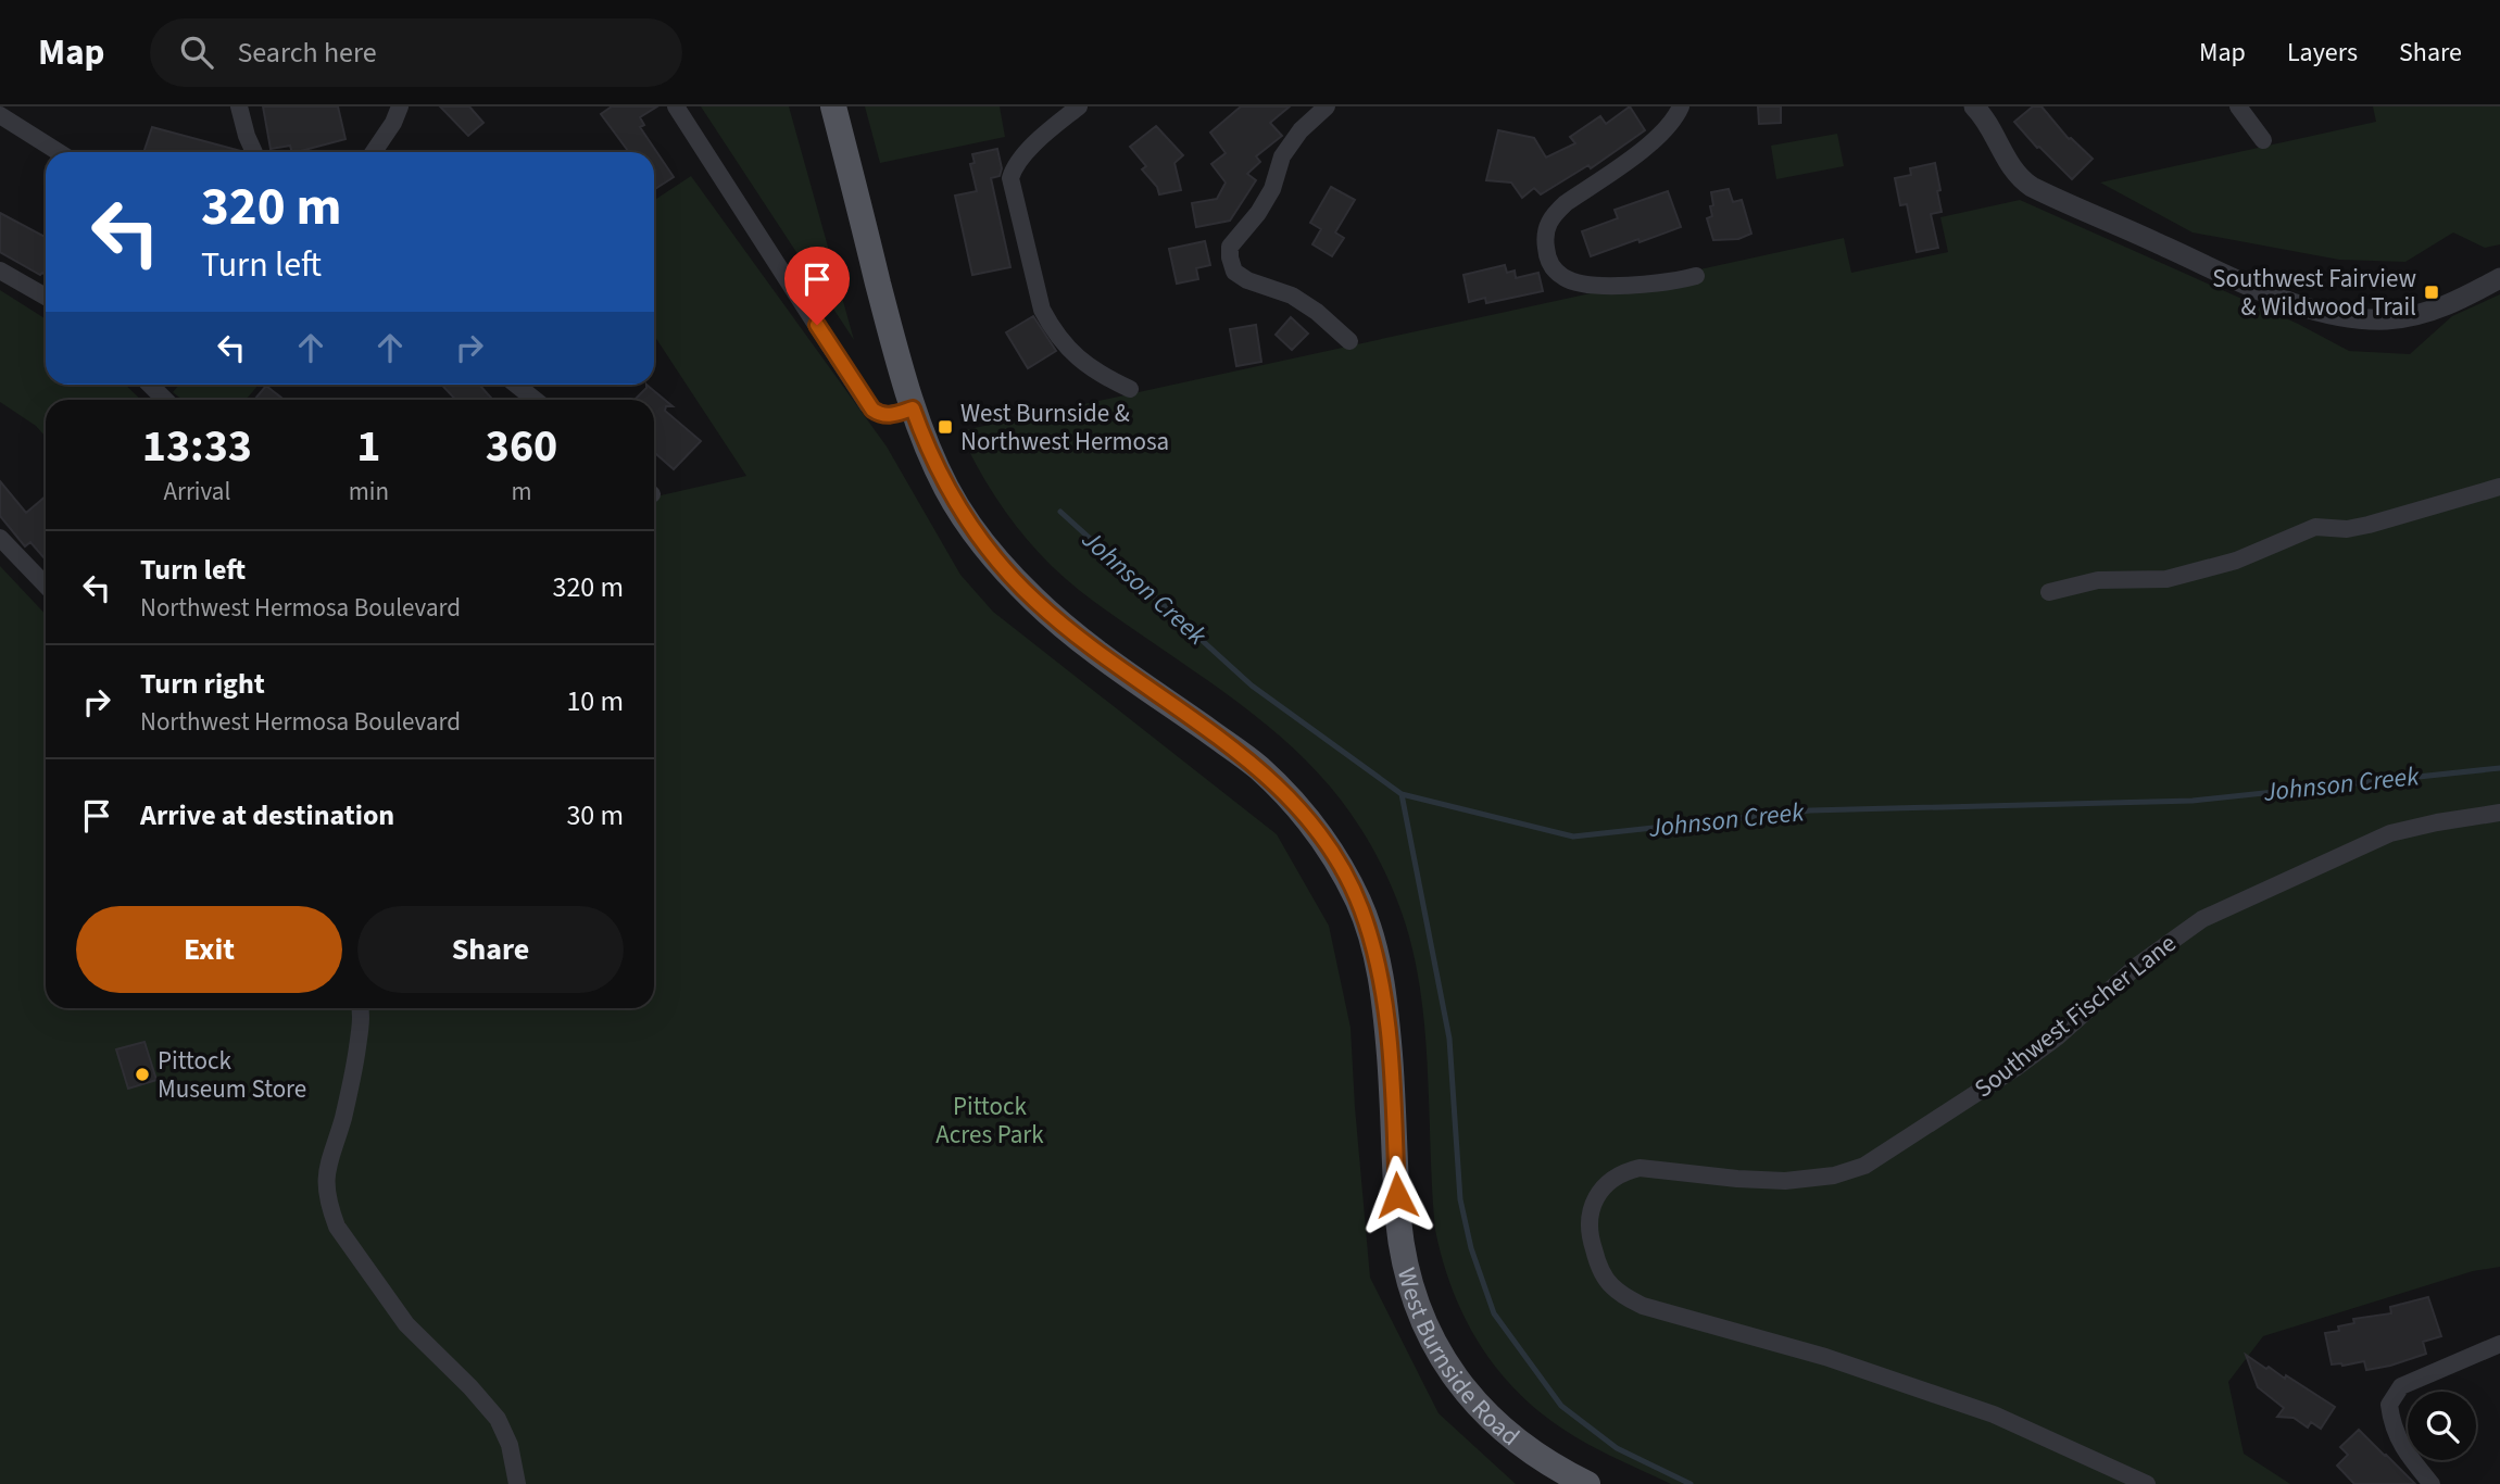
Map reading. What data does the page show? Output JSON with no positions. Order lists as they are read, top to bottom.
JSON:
{
  "streets": {
    "main road": ["West Burnside Road"],
    "street": ["Southwest Fischer Lane"]
  },
  "water": ["Johnson Creek"],
  "parks": ["Pittock Acres Park"],
  "places": {
    "transit": ["Southwest Fairview & Wildwood Trail", "West Burnside & Northwest Hermosa"],
    "other": ["Pittock Museum Store"]
  },
  "page": {
    "header": "Map",
    "search": "Search here",
    "nav": ["Map", "Layers", "Share"],
    "turn": ["320 m", "Turn left"],
    "eta": [
      "13:33",
      "Arrival",
      "1",
      "min",
      "360",
      "m"
    ],
    "list": [
      {
        "name": "Turn left",
        "note": "Northwest Hermosa Boulevard",
        "value": "320 m"
      },
      {
        "name": "Turn right",
        "note": "Northwest Hermosa Boulevard",
        "value": "10 m"
      },
      {
        "name": "Arrive at destination",
        "value": "30 m"
      }
    ],
    "buttons": ["Exit", "Share"]
  }
}
